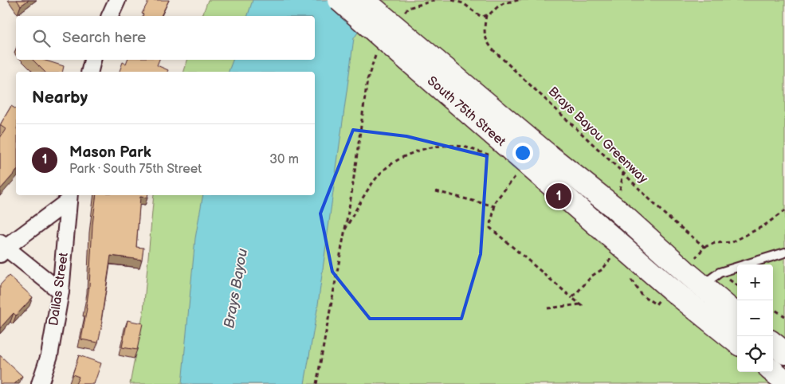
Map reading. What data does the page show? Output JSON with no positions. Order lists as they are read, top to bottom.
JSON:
{
  "streets": {
    "main road": ["South 75th Street"],
    "street": ["Dallas Street"],
    "path": ["Brays Bayou Greenway"]
  },
  "water": ["Brays Bayou"],
  "page": {
    "search": "Search here",
    "heading": "Nearby",
    "list": [
      {
        "mark": "1",
        "name": "Mason Park",
        "note": "Park · South 75th Street",
        "value": "30 m"
      }
    ],
    "pins": "1",
    "map_buttons": ["+", "−"]
  }
}
